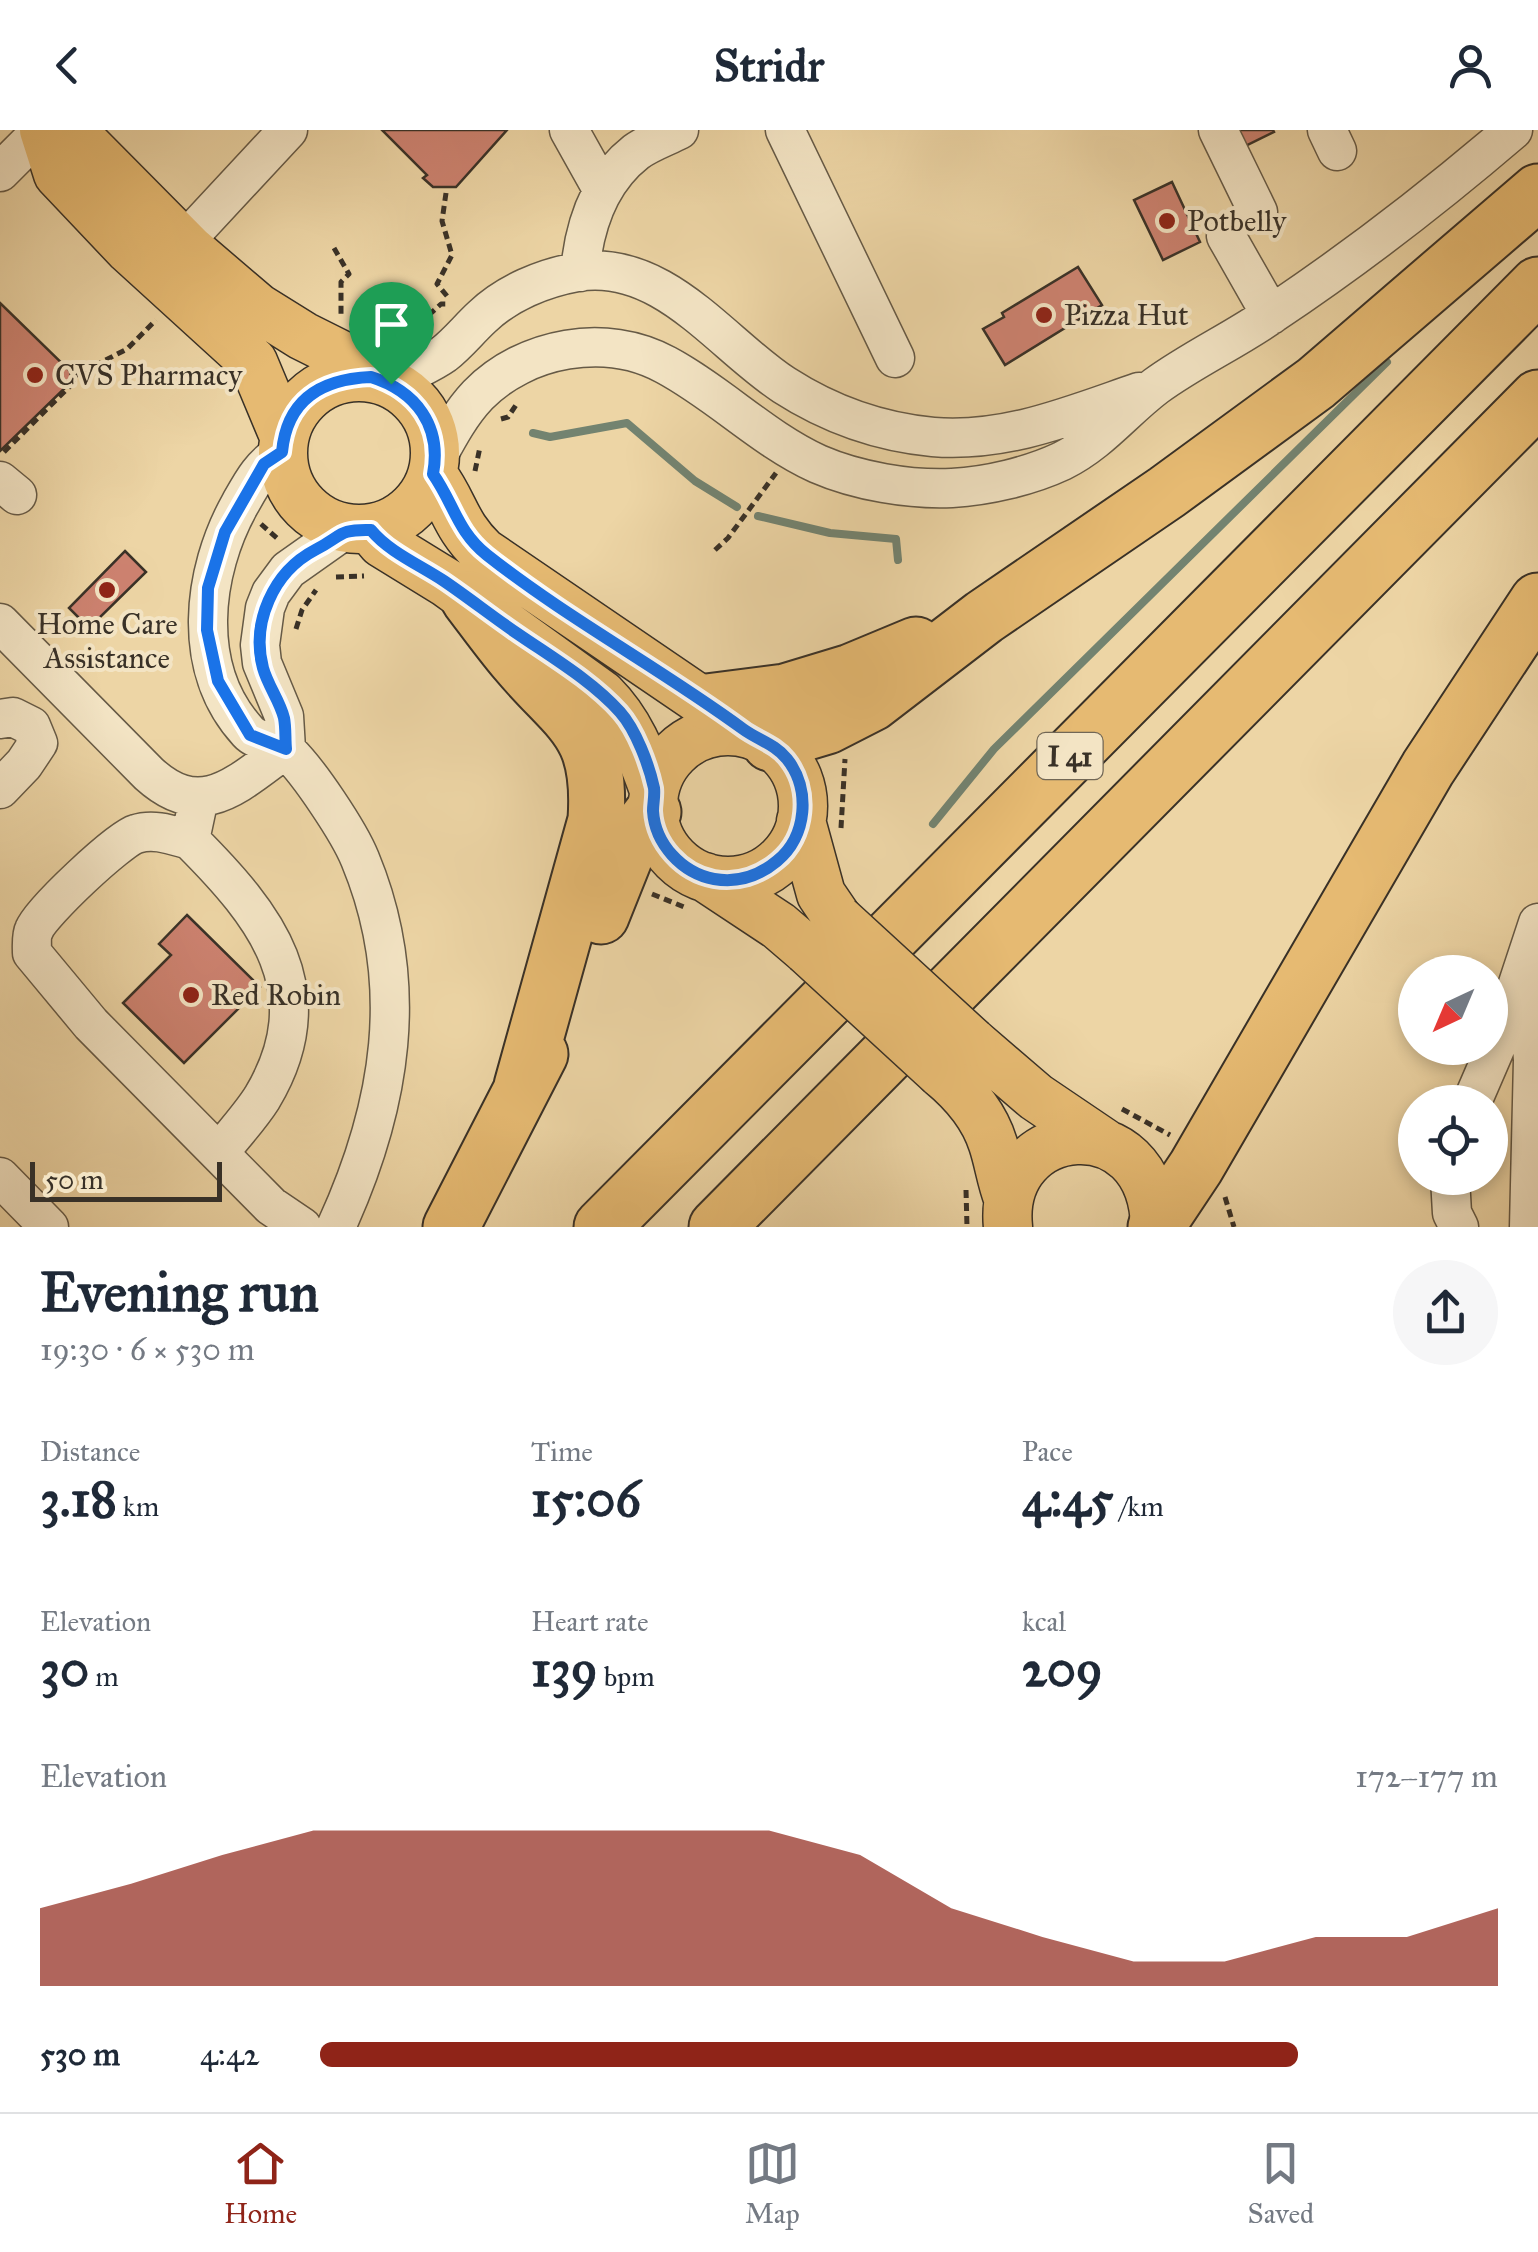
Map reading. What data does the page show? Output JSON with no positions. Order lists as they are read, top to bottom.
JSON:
{
  "streets": {
    "highway": ["I 41"]
  },
  "places": [
    "Potbelly",
    "Pizza Hut",
    "CVS Pharmacy",
    "Home Care Assistance",
    "Red Robin"
  ],
  "scale_bar": "50 m",
  "north": "bottom left",
  "page": {
    "header": "Stridr",
    "scale": "50 m",
    "heading": ["Evening run", "19:30 · 6 × 530 m"],
    "stats": [
      ["Distance", "3.18 km"],
      ["Time", "15:06"],
      ["Pace", "4:45 /km"],
      ["Elevation", "30 m"],
      ["Heart rate", "139 bpm"],
      ["kcal", "209"]
    ],
    "chart": ["Elevation", "172–177 m"],
    "list": [
      {
        "name": "530 m",
        "note": "4:42"
      }
    ],
    "tabs": ["Home", "Map", "Saved"]
  }
}
